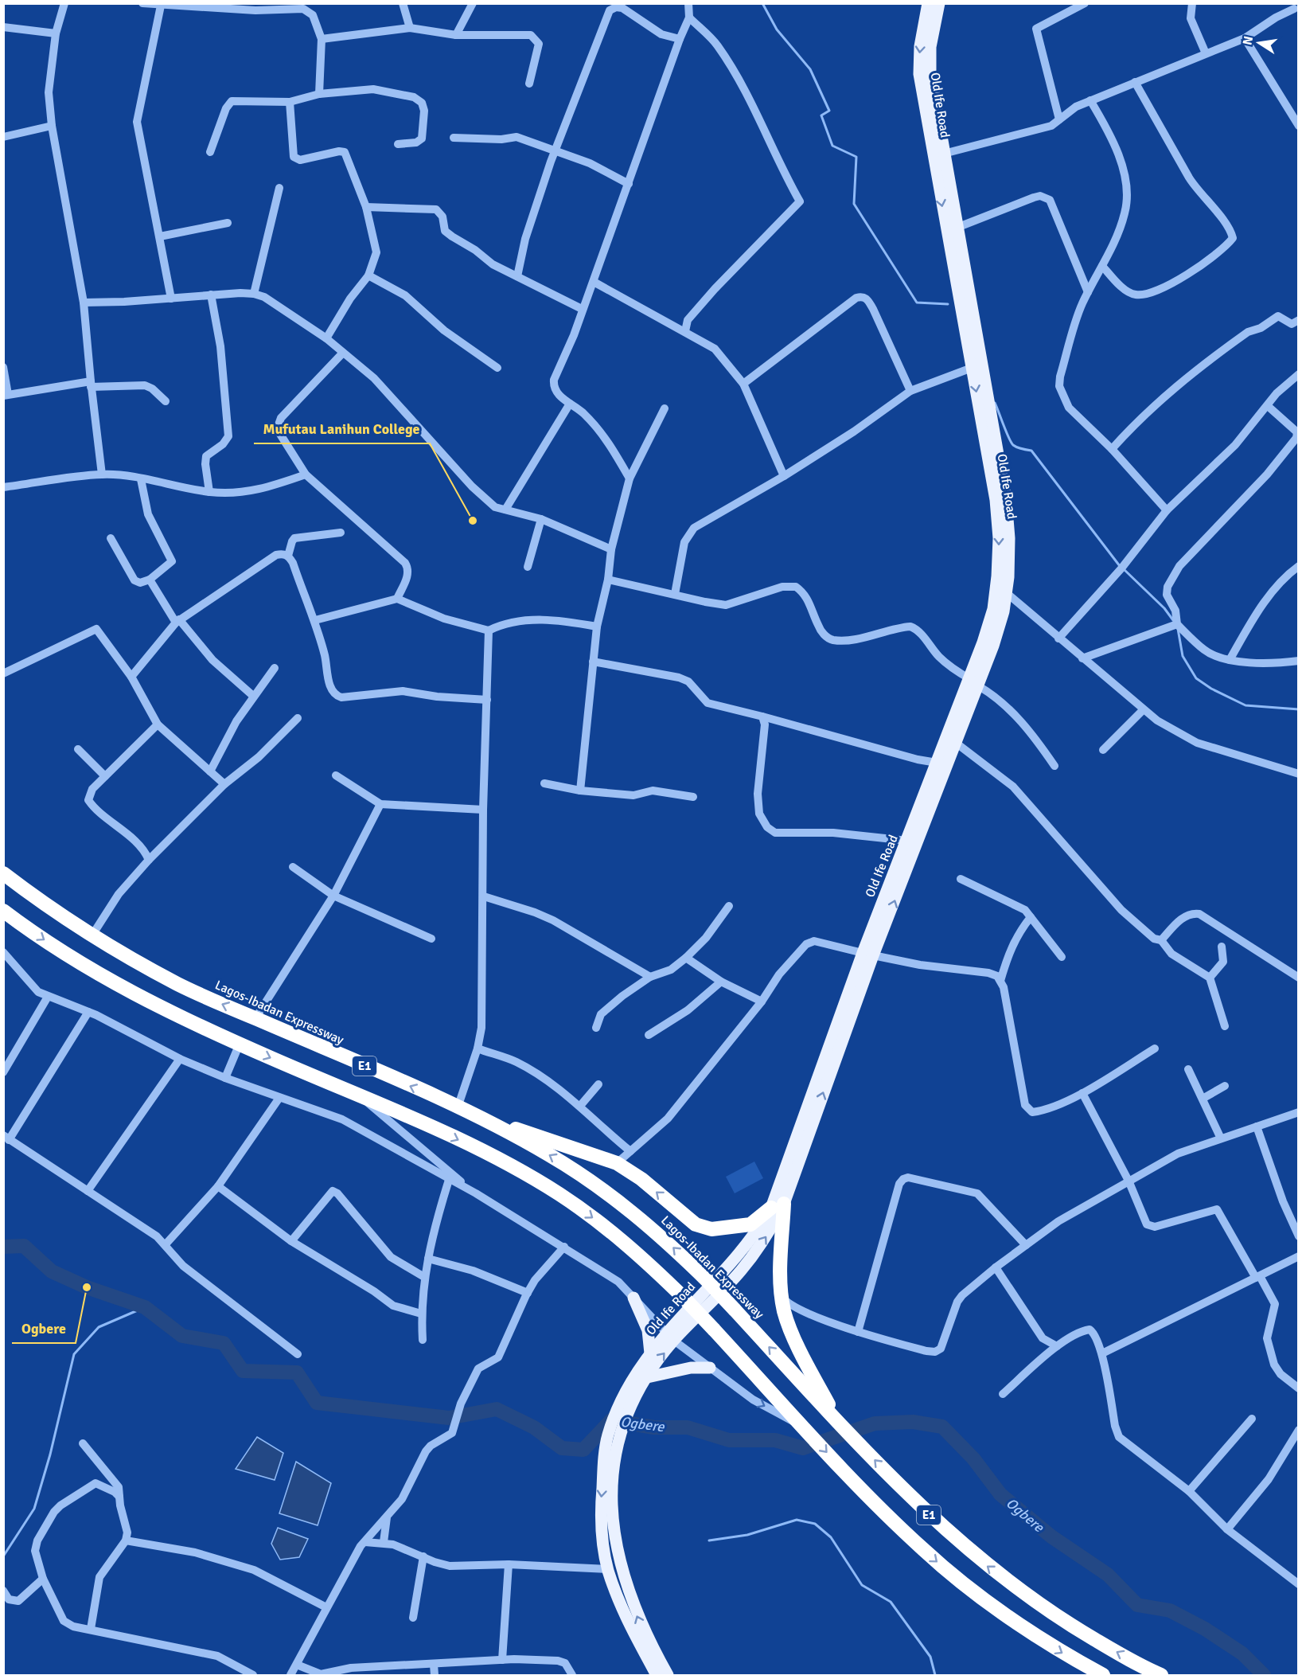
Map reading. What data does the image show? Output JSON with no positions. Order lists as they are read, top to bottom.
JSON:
{
  "streets": {
    "highway": ["Lagos-Ibadan Expressway", "E1"],
    "main road": ["Old Ife Road"]
  },
  "water": ["Ogbere"],
  "places": ["Mufutau Lanihun College", "Ogbere"],
  "north": "left"
}
